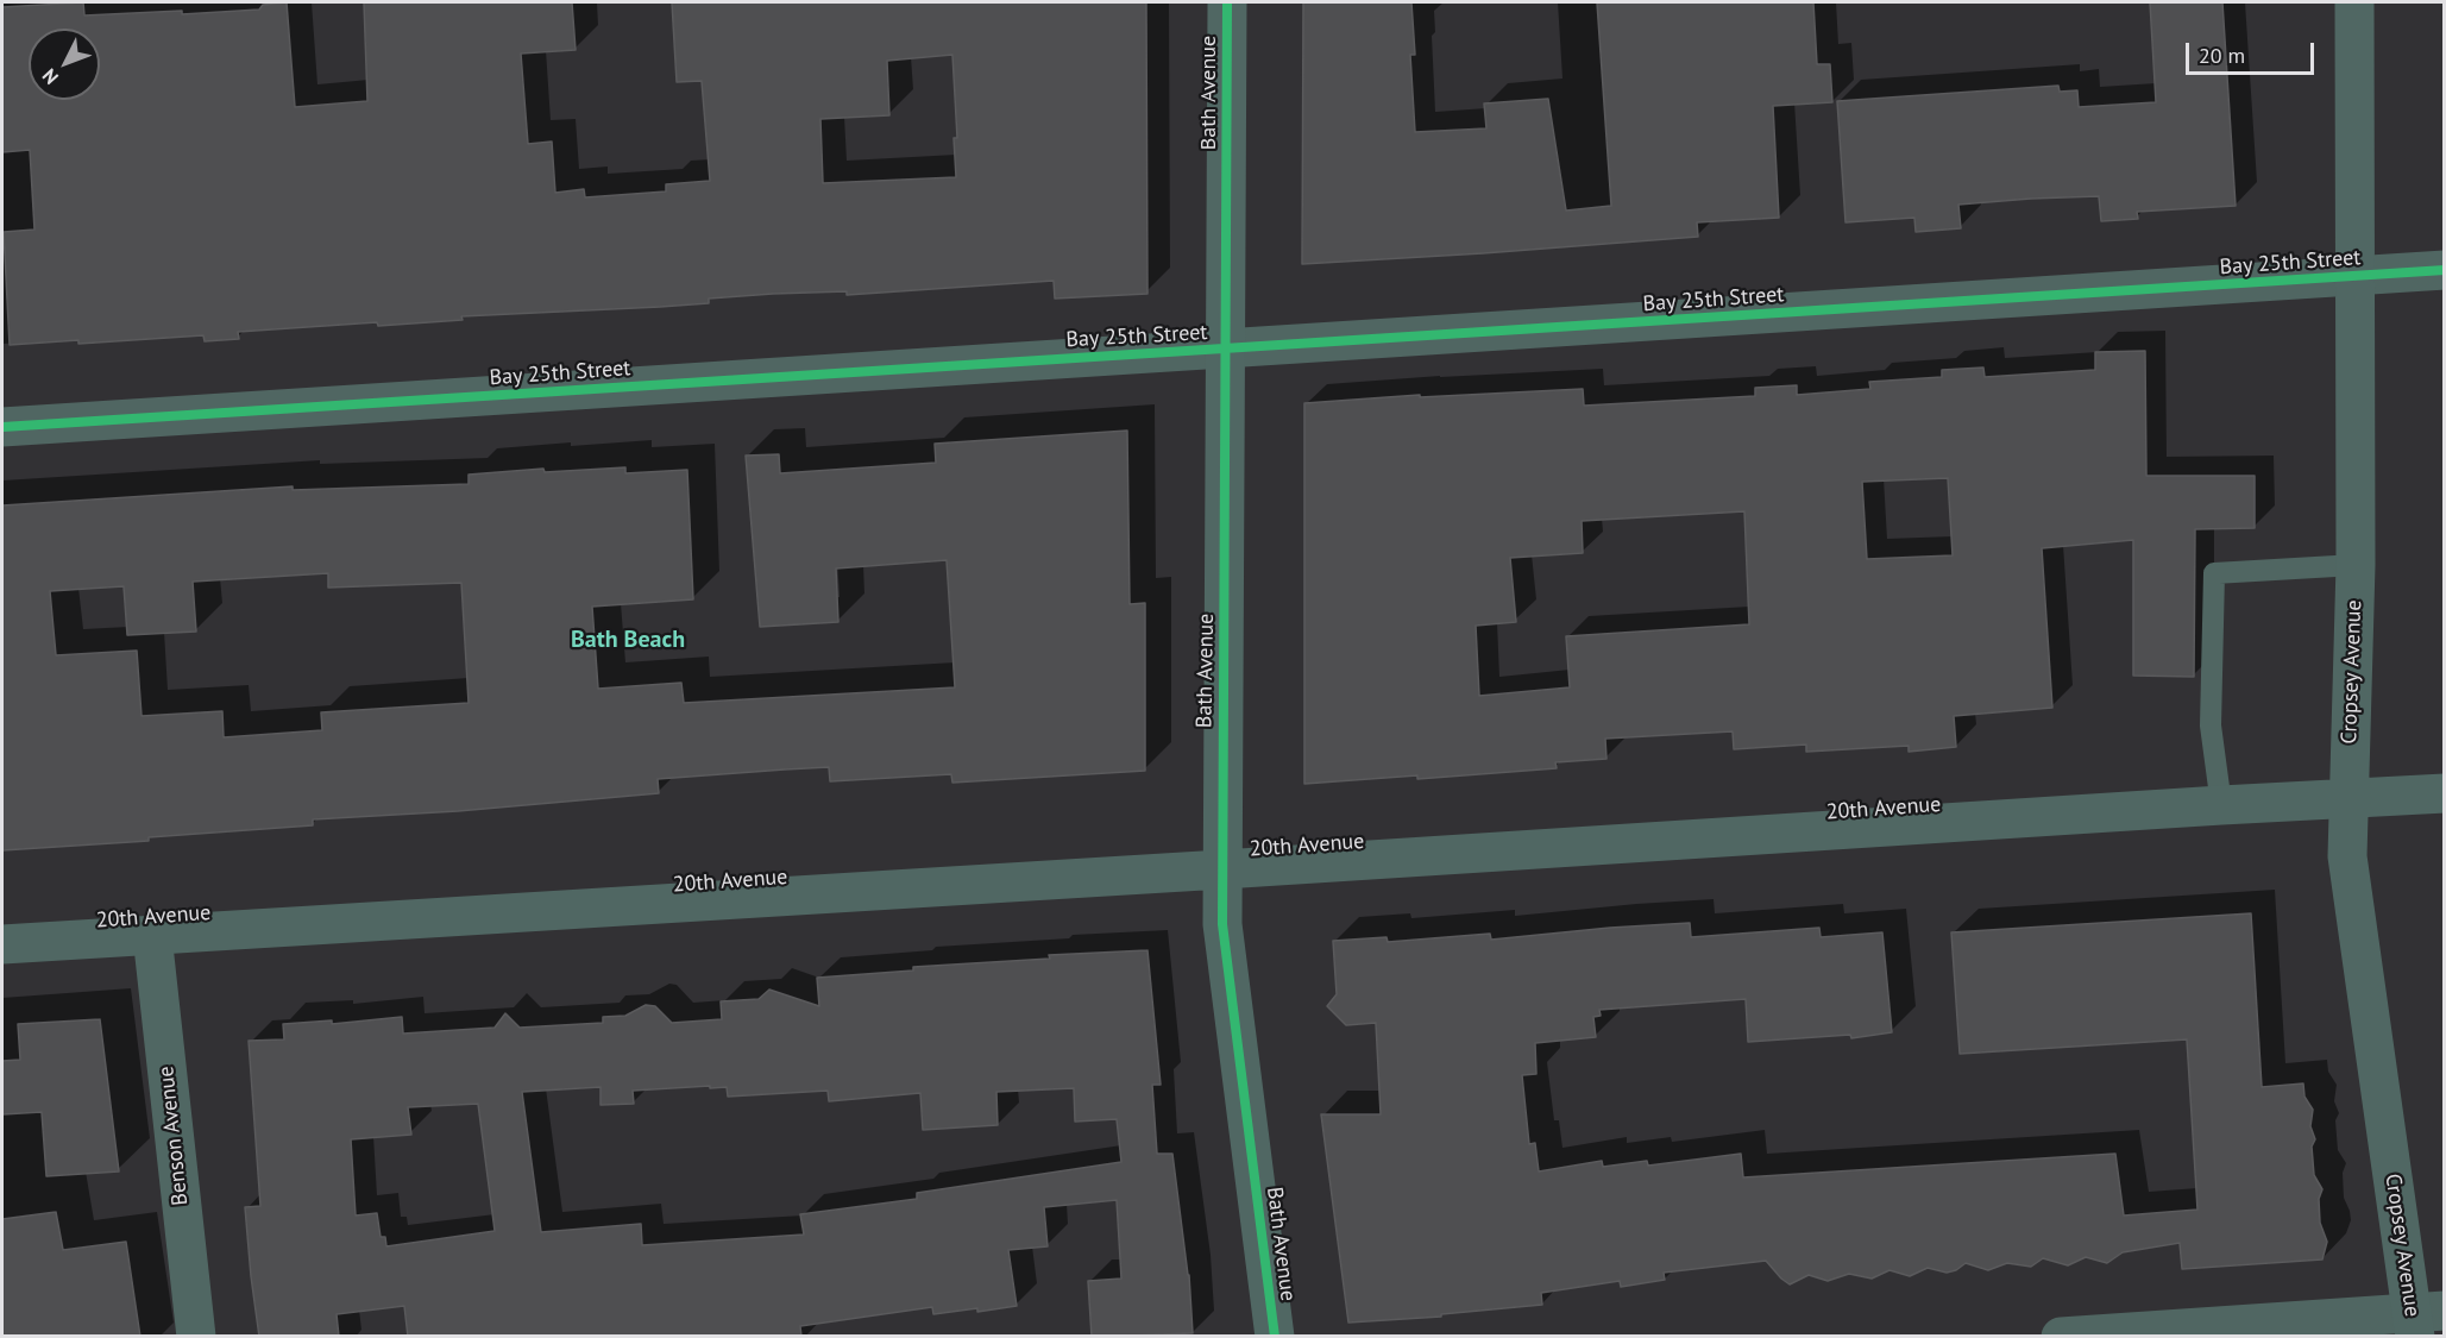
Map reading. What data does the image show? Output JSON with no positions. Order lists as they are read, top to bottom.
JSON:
{
  "streets": {
    "street": [
      "Bath Avenue",
      "Bay 25th Street",
      "Cropsey Avenue",
      "20th Avenue",
      "Benson Avenue"
    ]
  },
  "crossings": [
    ["Bath Avenue", "Bay 25th Street"],
    ["Bath Avenue", "20th Avenue"],
    ["Bay 25th Street", "Cropsey Avenue"],
    ["Cropsey Avenue", "20th Avenue"],
    ["20th Avenue", "Benson Avenue"]
  ],
  "districts": ["Bath Beach"],
  "scale_bar": "20 m",
  "north": "bottom left"
}
